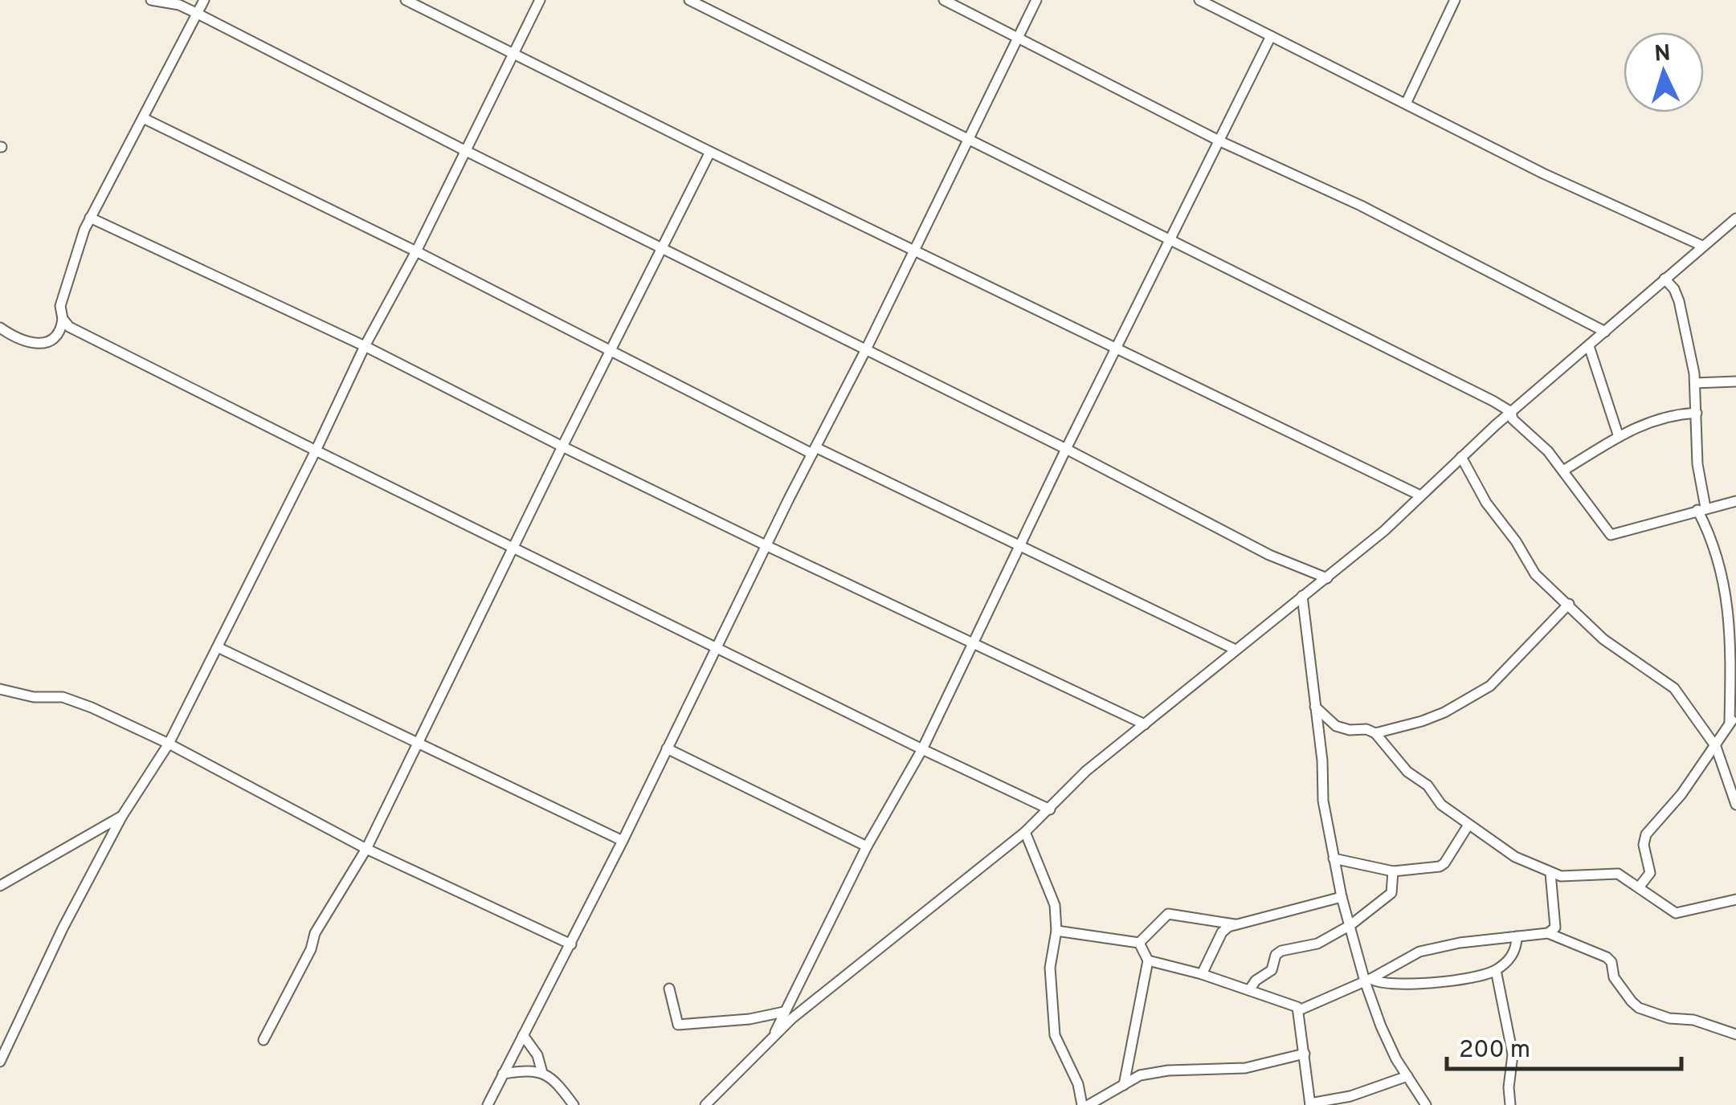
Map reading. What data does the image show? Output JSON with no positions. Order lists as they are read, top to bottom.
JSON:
{
  "scale_bar": "200 m",
  "north": "top"
}
